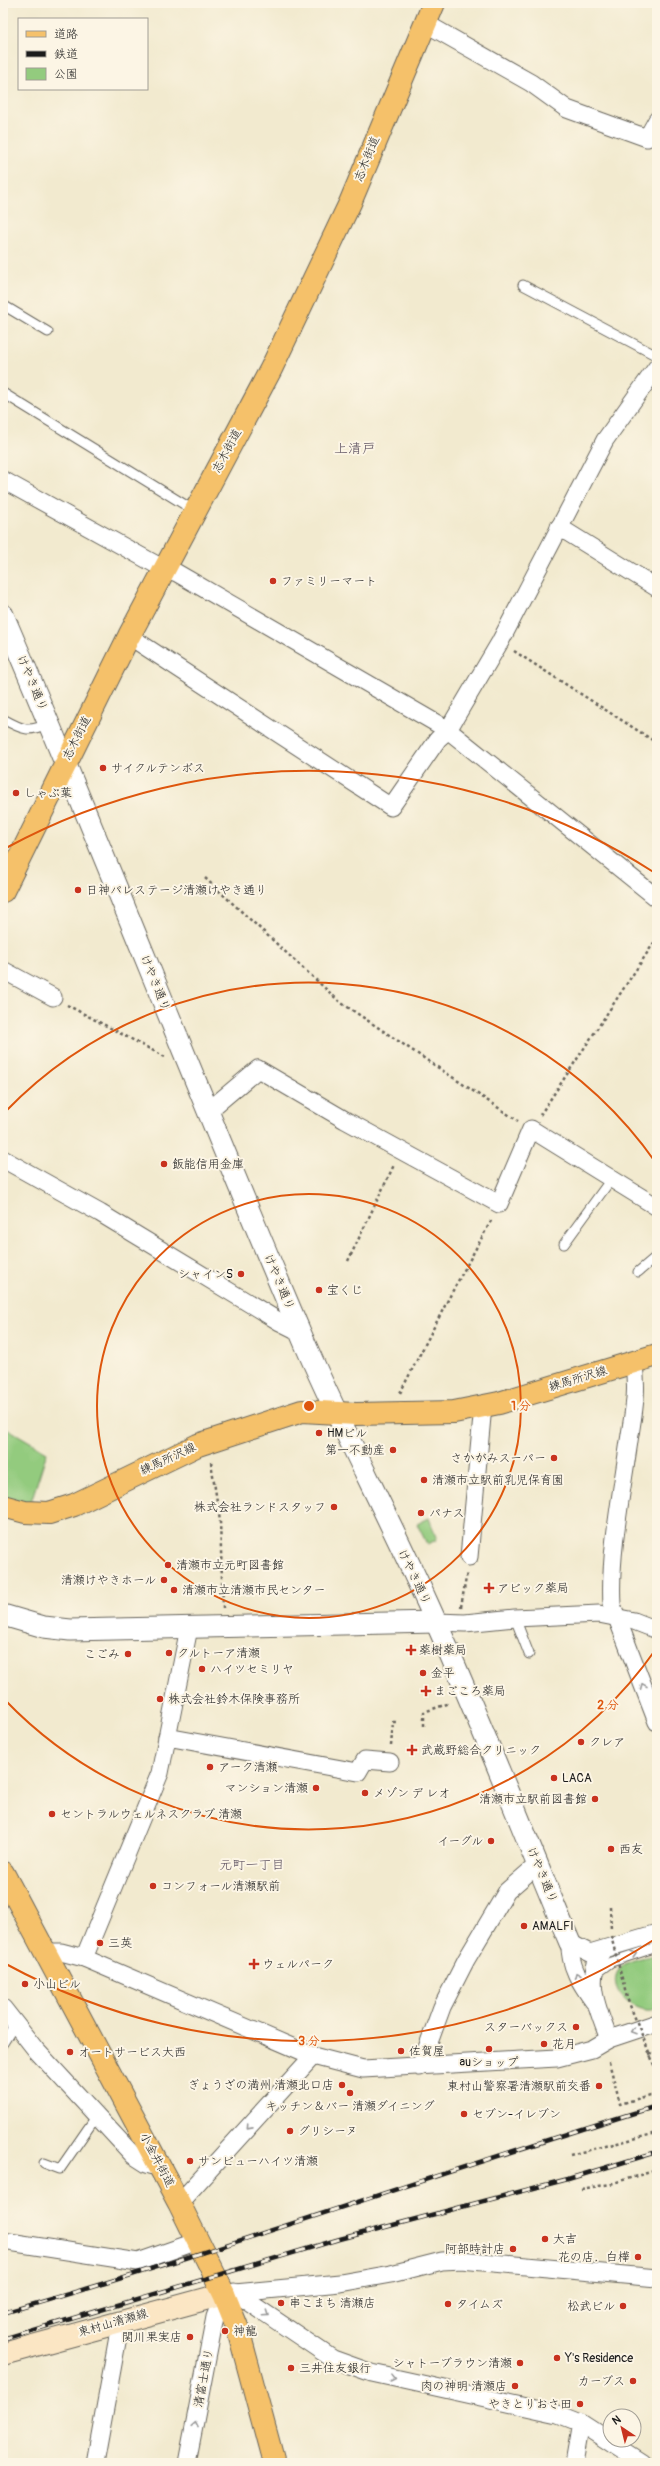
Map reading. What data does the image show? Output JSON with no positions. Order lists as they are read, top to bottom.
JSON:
{
  "streets": {
    "main road": [
      "志木街道",
      "練馬所沢線",
      "小金井街道",
      "東村山清瀬線"
    ],
    "street": ["けやき通り", "清富士通り"]
  },
  "crossings": [
    ["志木街道", "けやき通り"],
    ["けやき通り", "練馬所沢線"],
    ["小金井街道", "東村山清瀬線"],
    ["小金井街道", "清富士通り"],
    ["東村山清瀬線", "清富士通り"]
  ],
  "districts": ["上清戸", "元町一丁目"],
  "places": {
    "other": [
      "ファミリーマート",
      "サイクルテンボス",
      "しゃぶ葉",
      "日神パレステージ清瀬けやき通り",
      "飯能信用金庫",
      "シャインS",
      "宝くじ",
      "HMビル",
      "第一不動産",
      "さかがみスーパー",
      "清瀬市立駅前乳児保育園",
      "株式会社ランドスタッフ",
      "パナス",
      "清瀬市立元町図書館",
      "清瀬けやきホール",
      "清瀬市立清瀬市民センター",
      "クルトーア清瀬",
      "こごみ",
      "ハイツセミリヤ",
      "金平",
      "株式会社鈴木保険事務所",
      "クレア",
      "アーク清瀬",
      "LACA",
      "マンション清瀬",
      "メゾン デ レオ",
      "清瀬市立駅前図書館",
      "セントラルウェルネスクラブ 清瀬",
      "イーグル",
      "西友",
      "コンフォール清瀬駅前",
      "AMALFI",
      "三英",
      "小山ビル",
      "スターバックス",
      "花月",
      "auショップ",
      "佐賀屋",
      "オートサービス大西",
      "ぎょうざの満州 清瀬北口店",
      "東村山警察署清瀬駅前交番",
      "キッチン＆バー 清瀬ダイニング",
      "セブン-イレブン",
      "グリシーヌ",
      "サンビューハイツ清瀬",
      "大吉",
      "阿部時計店",
      "花の店．白樺",
      "串こまち 清瀬店",
      "タイムズ",
      "松武ビル",
      "神龍",
      "関川果実店",
      "Y's Residence",
      "シャトーブラウン清瀬",
      "三井住友銀行",
      "カーブス",
      "肉の神明 清瀬店",
      "やきとりおさ田"
    ],
    "health": [
      "アビック薬局",
      "薬樹薬局",
      "まごころ薬局",
      "武蔵野総合クリニック",
      "ウェルパーク"
    ]
  },
  "legend": ["道路", "鉄道", "公園"],
  "north": "top left",
  "rings": ["1 分", "2 分", "3 分"]
}
